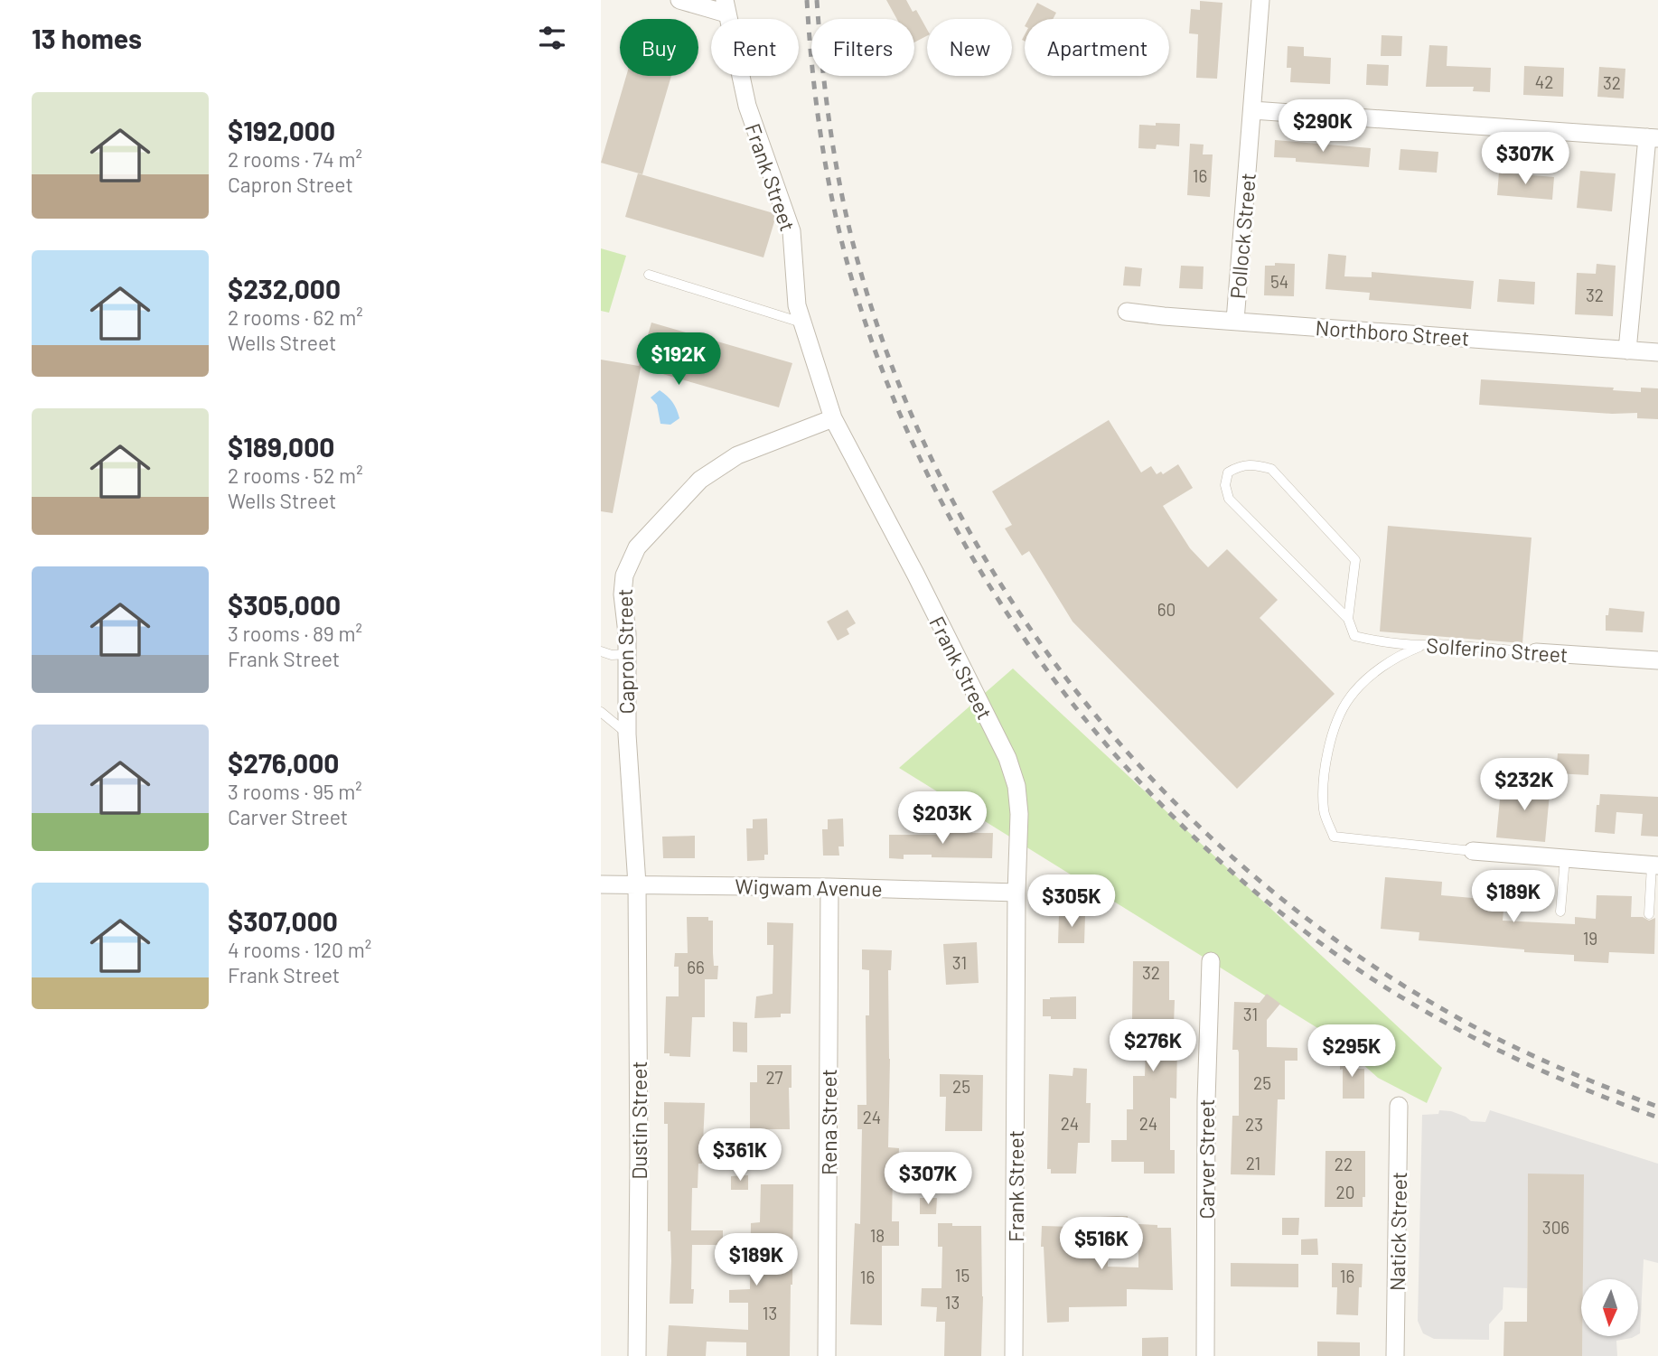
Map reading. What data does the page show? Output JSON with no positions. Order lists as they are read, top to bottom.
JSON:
{
  "streets": {
    "street": [
      "Frank Street",
      "Pollock Street",
      "Northboro Street",
      "Solferino Street",
      "Capron Street",
      "Wigwam Avenue",
      "Dustin Street",
      "Rena Street",
      "Carver Street",
      "Natick Street"
    ]
  },
  "crossings": [
    ["Frank Street", "Capron Street"],
    ["Frank Street", "Wigwam Avenue"],
    ["Pollock Street", "Northboro Street"],
    ["Capron Street", "Wigwam Avenue"],
    ["Capron Street", "Dustin Street"],
    ["Wigwam Avenue", "Dustin Street"],
    ["Wigwam Avenue", "Rena Street"]
  ],
  "house_numbers": [
    "42",
    "32",
    "16",
    "54",
    "32",
    "60",
    "19",
    "31",
    "66",
    "32",
    "31",
    "27",
    "25",
    "25",
    "24",
    "24",
    "24",
    "23",
    "21",
    "22",
    "20",
    "306",
    "18",
    "15",
    "16",
    "16",
    "13",
    "13"
  ],
  "north": "bottom",
  "page": {
    "heading": "13 homes",
    "chip": [
      "Buy",
      "Rent",
      "Filters",
      "New",
      "Apartment"
    ],
    "list": [
      {
        "name": "$192,000",
        "note": "2 rooms · 74 m² · Capron Street"
      },
      {
        "name": "$232,000",
        "note": "2 rooms · 62 m² · Wells Street"
      },
      {
        "name": "$189,000",
        "note": "2 rooms · 52 m² · Wells Street"
      },
      {
        "name": "$305,000",
        "note": "3 rooms · 89 m² · Frank Street"
      },
      {
        "name": "$276,000",
        "note": "3 rooms · 95 m² · Carver Street"
      },
      {
        "name": "$307,000",
        "note": "4 rooms · 120 m² · Frank Street"
      }
    ],
    "price": [
      "$290K",
      "$307K",
      "$192K",
      "$232K",
      "$203K",
      "$189K",
      "$305K",
      "$276K",
      "$295K",
      "$361K",
      "$307K",
      "$516K",
      "$189K"
    ]
  }
}
